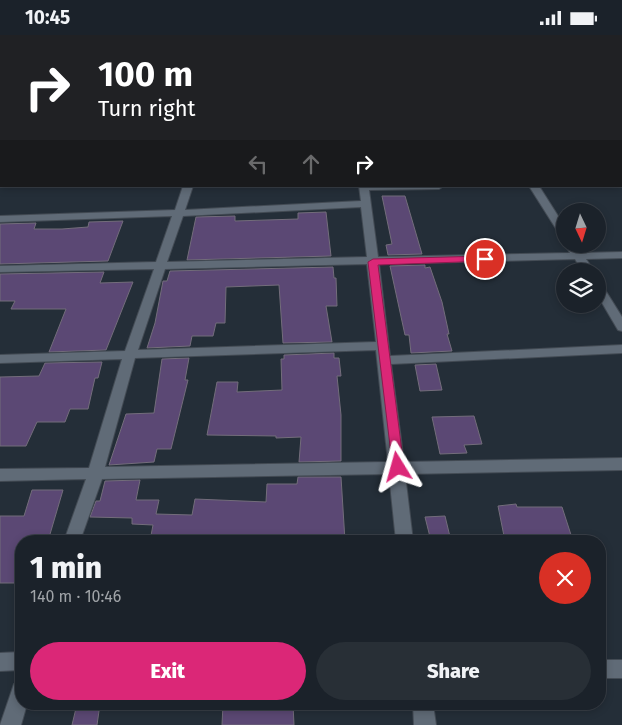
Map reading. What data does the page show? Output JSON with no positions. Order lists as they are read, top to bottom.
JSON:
{
  "north": "bottom",
  "page": {
    "status": "10:45",
    "turn": ["100 m", "Turn right"],
    "heading": ["1 min", "140 m · 10:46"],
    "buttons": ["Exit", "Share"]
  }
}
